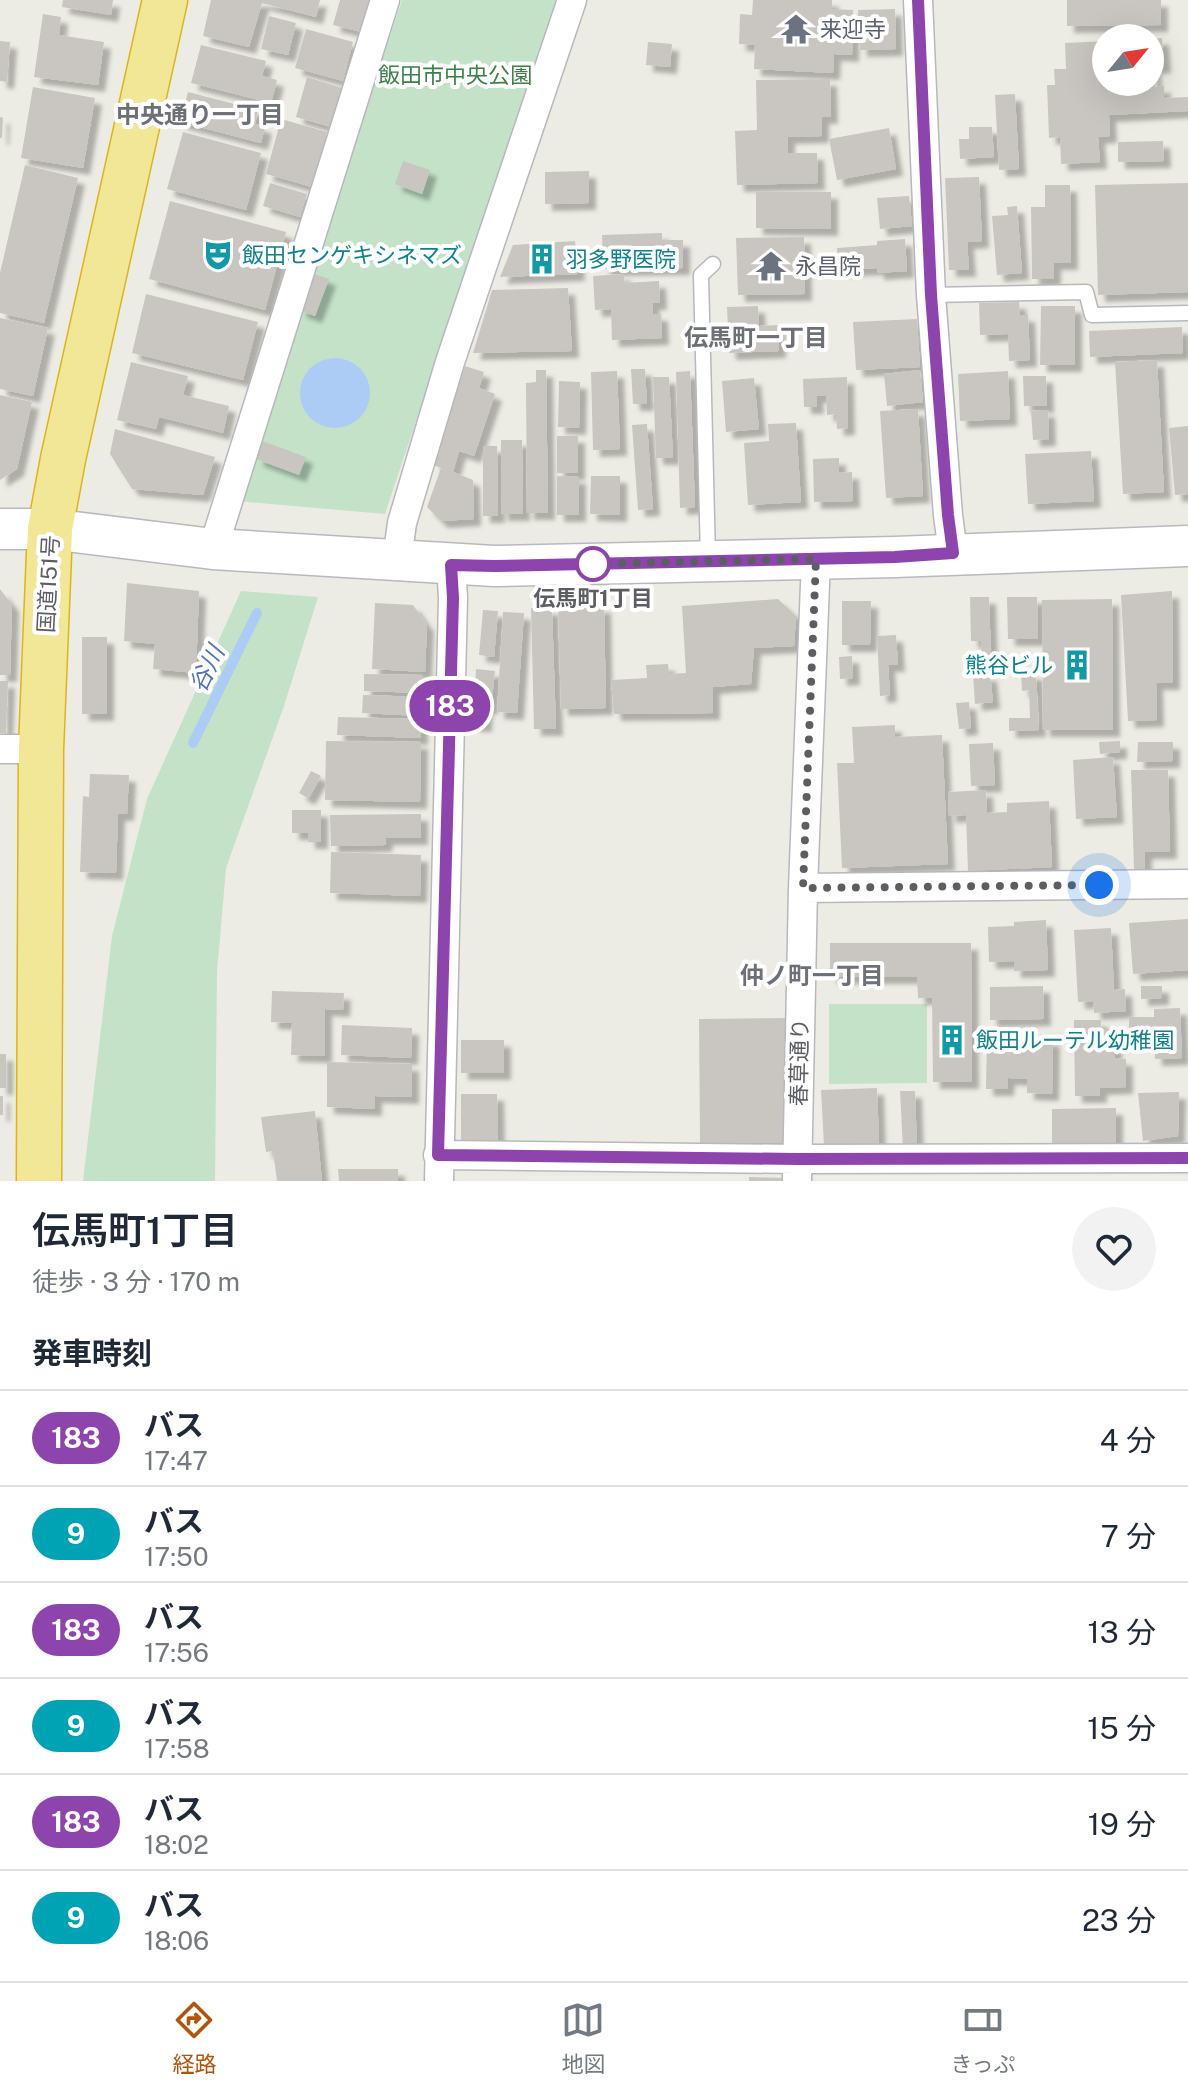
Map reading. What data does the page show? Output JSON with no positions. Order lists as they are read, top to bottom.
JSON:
{
  "streets": {
    "highway": ["国道151号"],
    "street": ["春草通り"]
  },
  "districts": ["中央通り一丁目", "伝馬町一丁目", "仲ノ町一丁目"],
  "water": ["谷川"],
  "parks": ["飯田市中央公園"],
  "places": {
    "temple": ["来迎寺", "永昌院"],
    "theatre": ["飯田センゲキシネマズ"],
    "building": ["羽多野医院", "熊谷ビル", "飯田ルーテル幼稚園"],
    "other": ["伝馬町1丁目"]
  },
  "lines": ["bus line 183"],
  "north": "top right",
  "page": {
    "on_map": "183",
    "heading": [
      ["伝馬町1丁目", "徒歩 · 3 分 · 170 m"],
      "発車時刻"
    ],
    "list": [
      {
        "mark": "183",
        "name": "バス",
        "note": "17:47",
        "value": "4 分"
      },
      {
        "mark": "9",
        "name": "バス",
        "note": "17:50",
        "value": "7 分"
      },
      {
        "mark": "183",
        "name": "バス",
        "note": "17:56",
        "value": "13 分"
      },
      {
        "mark": "9",
        "name": "バス",
        "note": "17:58",
        "value": "15 分"
      },
      {
        "mark": "183",
        "name": "バス",
        "note": "18:02",
        "value": "19 分"
      },
      {
        "mark": "9",
        "name": "バス",
        "note": "18:06",
        "value": "23 分"
      }
    ],
    "tabs": ["経路", "地図", "きっぷ"]
  }
}
